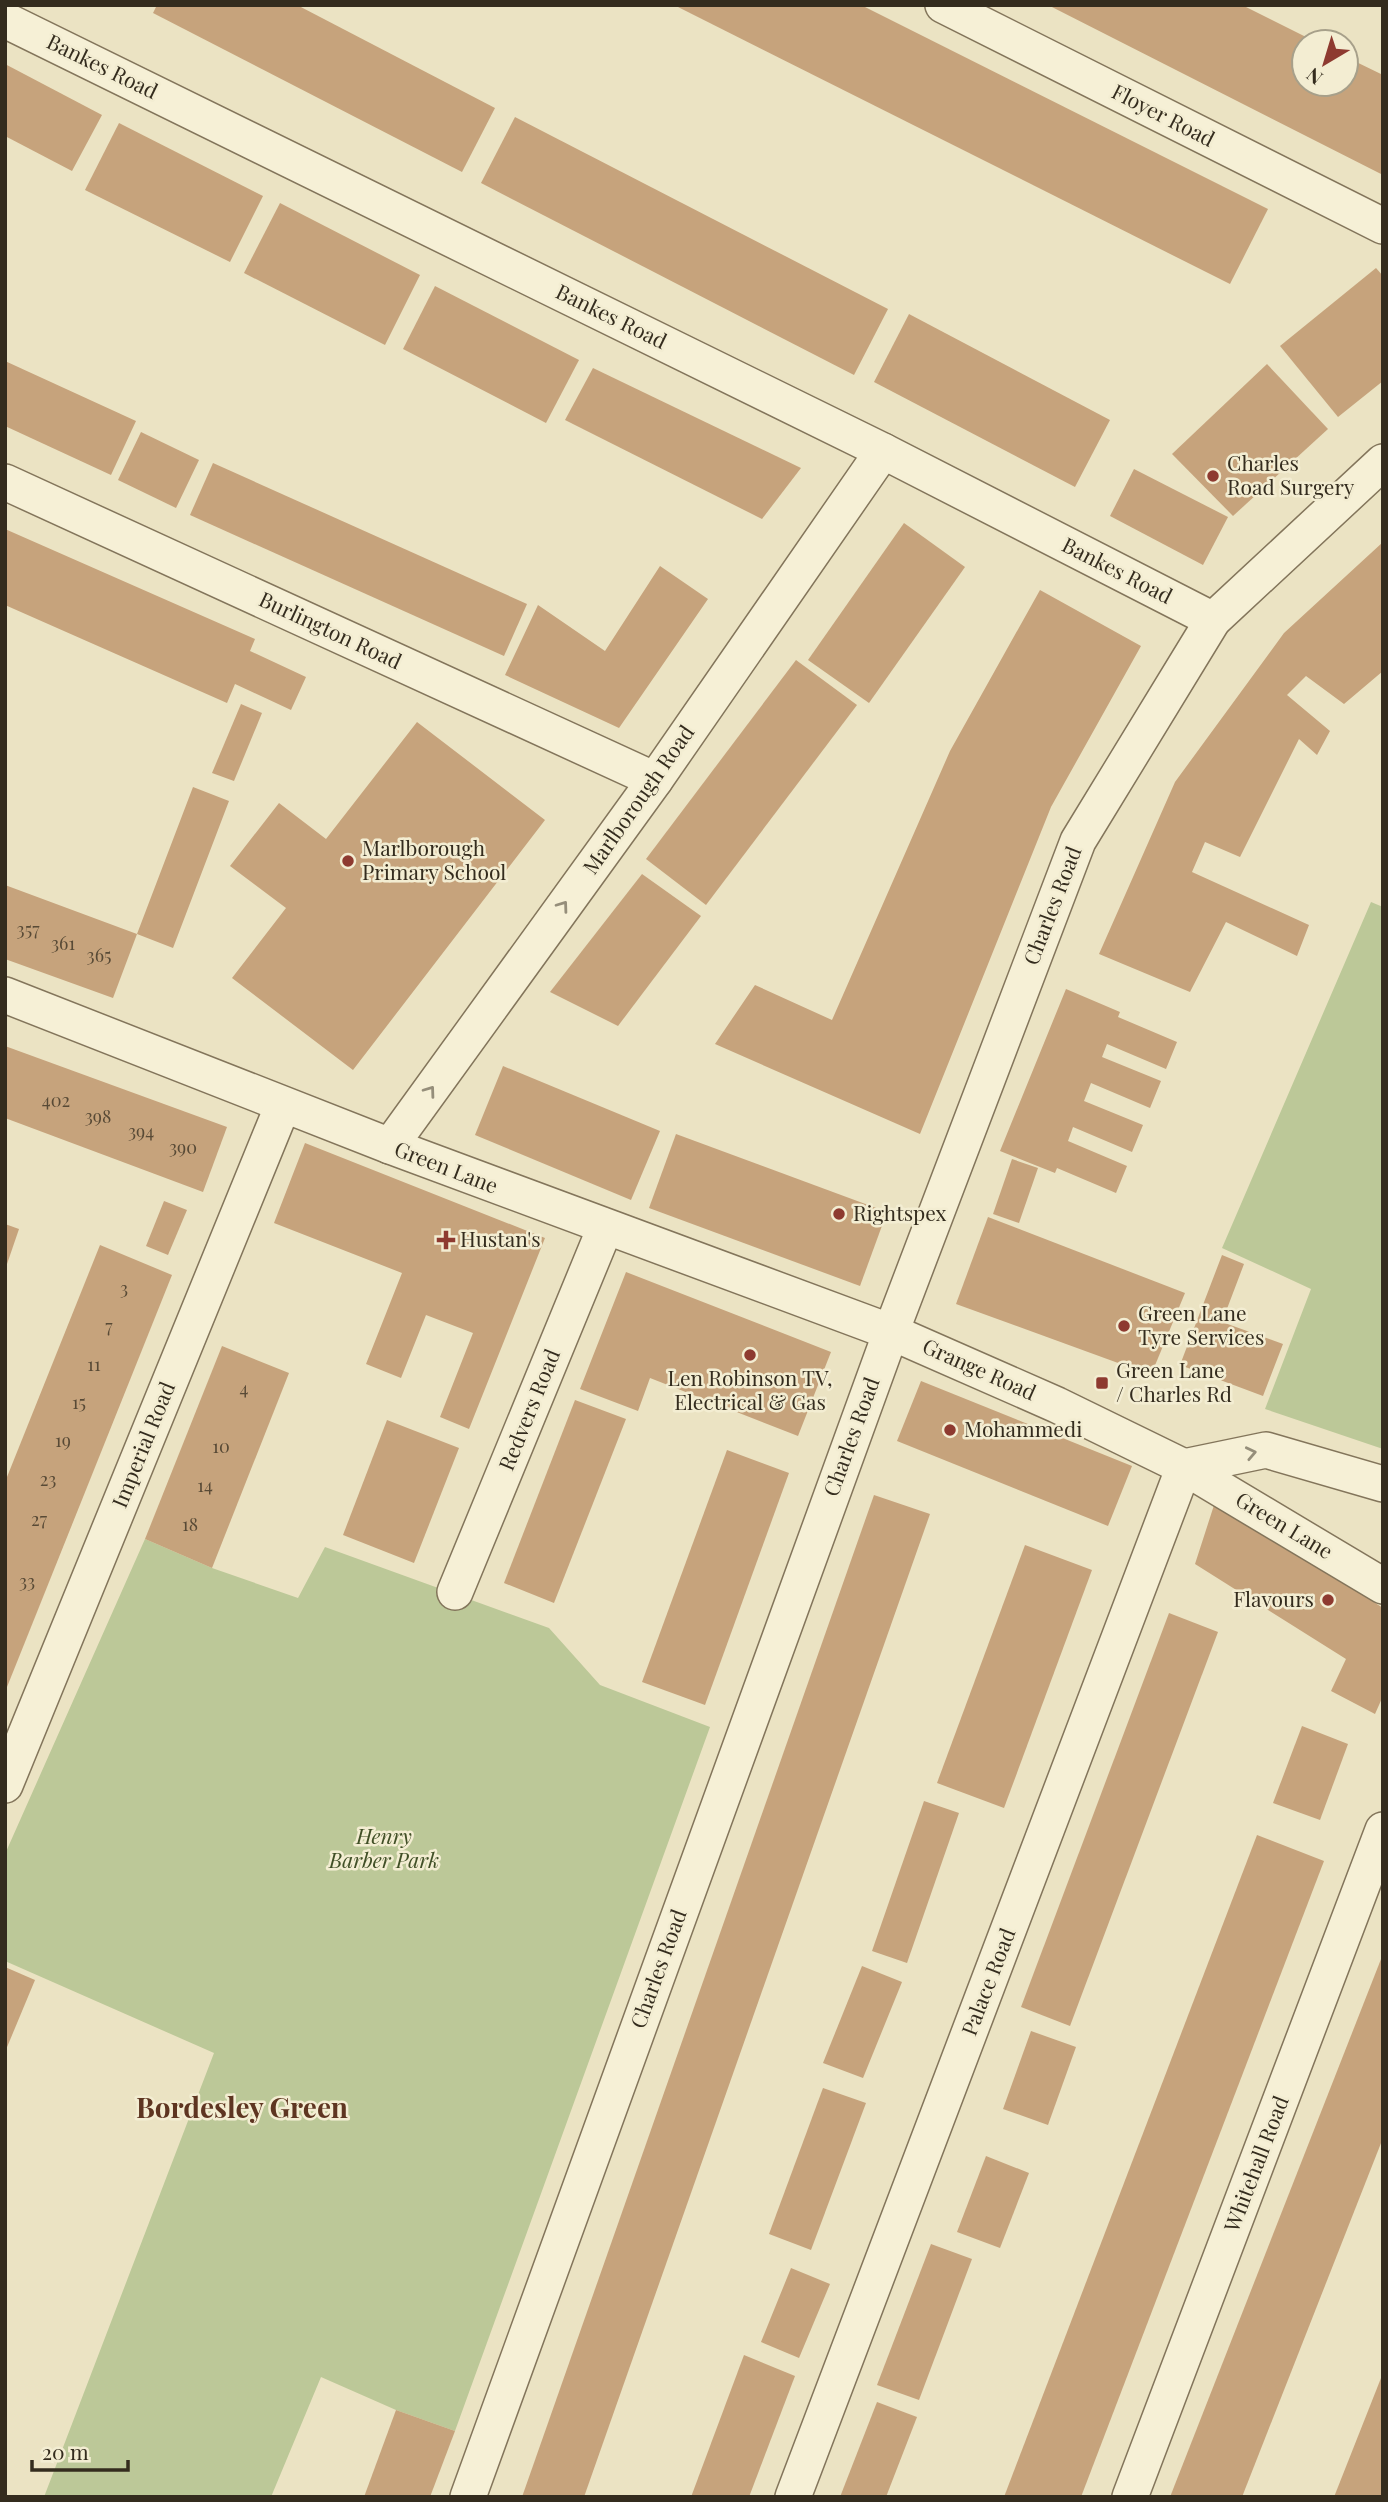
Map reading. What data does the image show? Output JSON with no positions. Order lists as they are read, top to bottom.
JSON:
{
  "streets": {
    "street": [
      "Bankes Road",
      "Floyer Road",
      "Burlington Road",
      "Marlborough Road",
      "Charles Road",
      "Green Lane",
      "Grange Road",
      "Redvers Road",
      "Imperial Road",
      "Palace Road",
      "Whitehall Road"
    ]
  },
  "crossings": [
    ["Bankes Road", "Marlborough Road"],
    ["Bankes Road", "Charles Road"],
    ["Burlington Road", "Marlborough Road"],
    ["Marlborough Road", "Green Lane"],
    ["Charles Road", "Green Lane"],
    ["Charles Road", "Grange Road"],
    ["Green Lane", "Grange Road"],
    ["Green Lane", "Redvers Road"],
    ["Green Lane", "Imperial Road"],
    ["Green Lane", "Palace Road"],
    ["Grange Road", "Palace Road"]
  ],
  "one_way": ["Marlborough Road"],
  "districts": ["Bordesley Green"],
  "parks": ["Henry Barber Park"],
  "places": {
    "other": [
      "Charles Road Surgery",
      "Marlborough Primary School",
      "Rightspex",
      "Green Lane Tyre Services",
      "Len Robinson TV, Electrical & Gas",
      "Mohammedi",
      "Flavours"
    ],
    "health": ["Hustan's"],
    "transit": ["Green Lane / Charles Rd"]
  },
  "house_numbers": [
    "357",
    "361",
    "365",
    "402",
    "398",
    "394",
    "390",
    "3",
    "7",
    "11",
    "4",
    "15",
    "19",
    "10",
    "23",
    "14",
    "27",
    "18",
    "33"
  ],
  "scale_bar": "20 m",
  "north": "bottom left"
}
